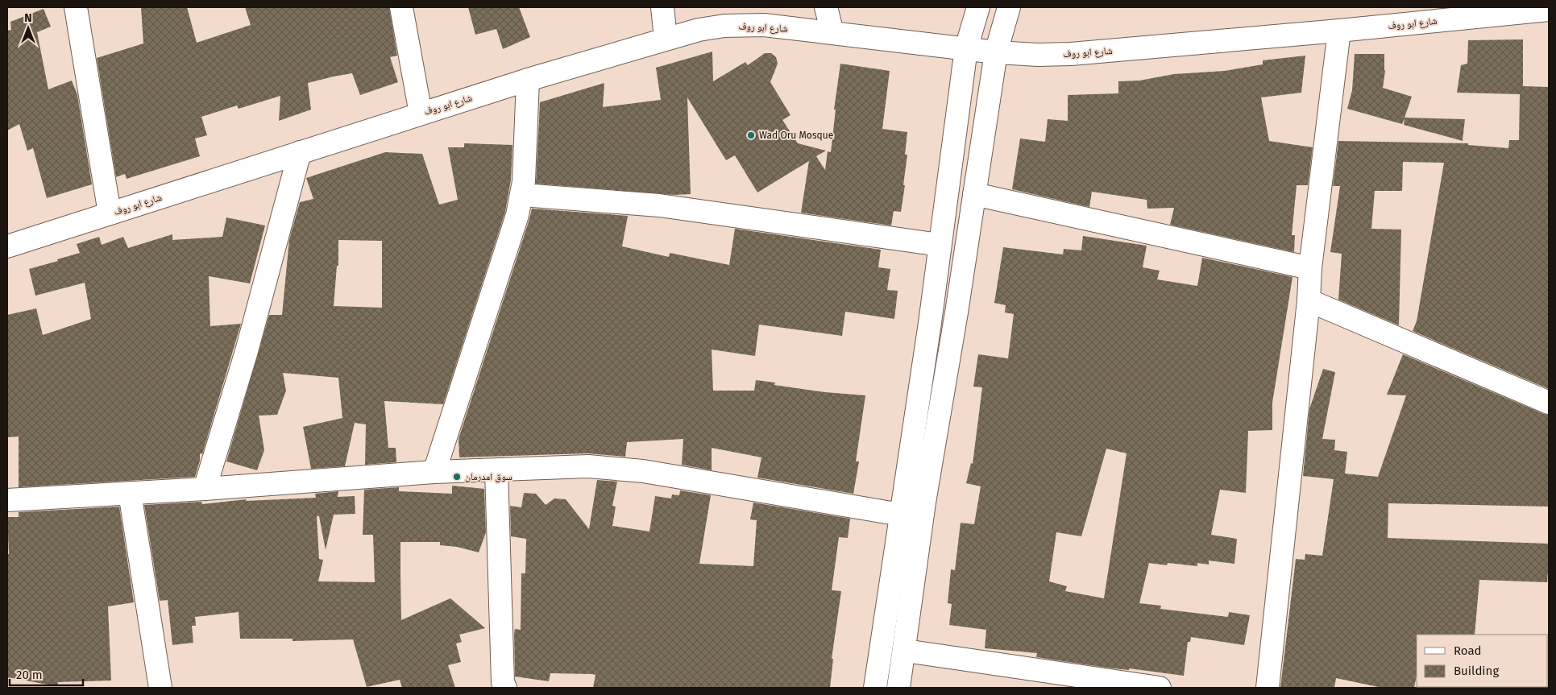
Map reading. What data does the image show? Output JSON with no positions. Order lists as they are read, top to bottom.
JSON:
{
  "streets": {
    "street": ["شارع ابو روف"]
  },
  "places": ["Wad Oru Mosque", "سوق امدرمان"],
  "legend": ["Road", "Building"],
  "scale_bar": "20 m",
  "north": "top"
}
